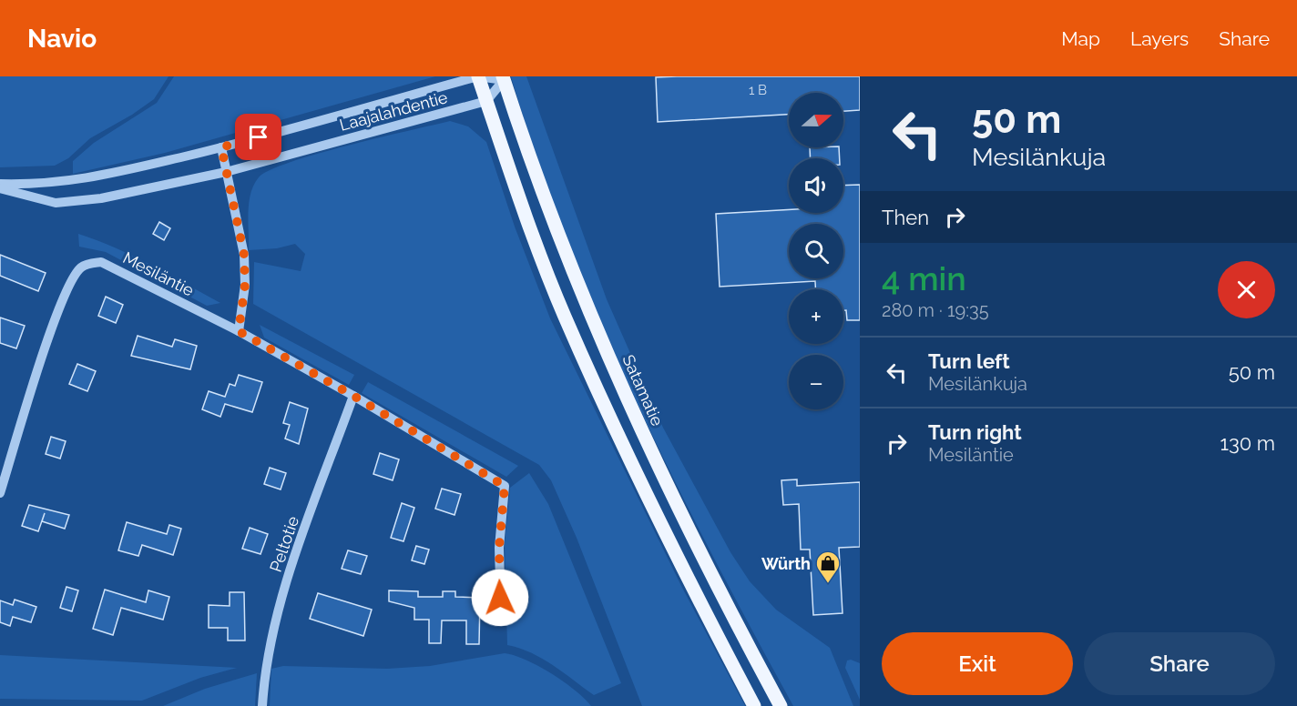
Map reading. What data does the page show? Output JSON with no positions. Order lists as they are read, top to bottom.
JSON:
{
  "streets": {
    "main road": ["Satamatie"],
    "street": ["Laajalahdentie", "Mesiläntie", "Peltotie"]
  },
  "crossings": [
    ["Laajalahdentie", "Satamatie"],
    ["Mesiläntie", "Peltotie"]
  ],
  "places": {
    "shop": ["Würth"]
  },
  "house_numbers": ["1 B"],
  "north": "right",
  "page": {
    "header": "Navio",
    "nav": ["Map", "Layers", "Share"],
    "turn": ["50 m", "Mesilänkuja"],
    "map_buttons": ["+", "−"],
    "then": "Then",
    "heading": ["4 min", "280 m · 19:35"],
    "list": [
      {
        "name": "Turn left",
        "note": "Mesilänkuja",
        "value": "50 m"
      },
      {
        "name": "Turn right",
        "note": "Mesiläntie",
        "value": "130 m"
      }
    ],
    "buttons": ["Exit", "Share"]
  }
}
